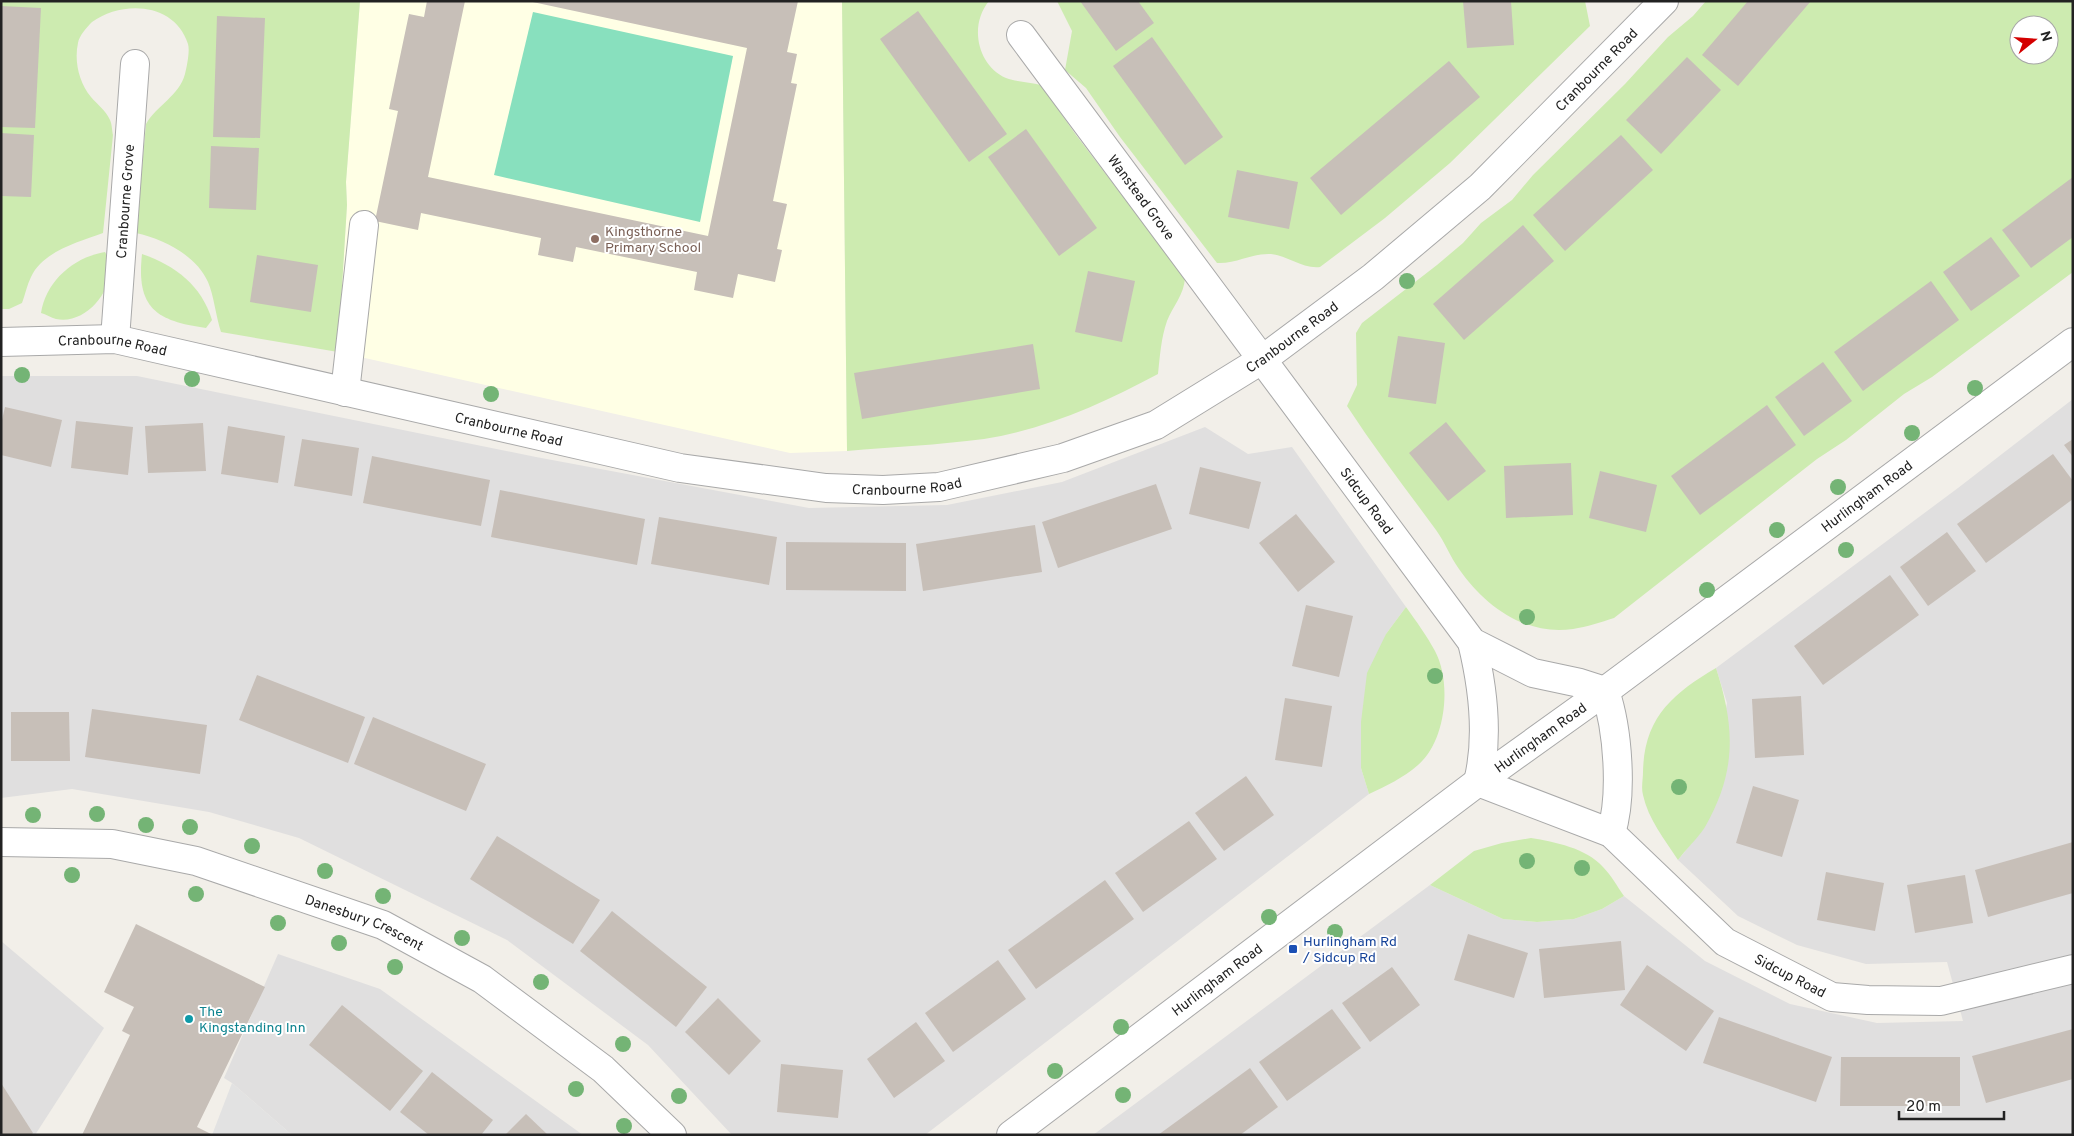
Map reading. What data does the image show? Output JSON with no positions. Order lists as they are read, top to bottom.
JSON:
{
  "streets": {
    "street": [
      "Cranbourne Road",
      "Wanstead Grove",
      "Cranbourne Grove",
      "Hurlingham Road",
      "Sidcup Road",
      "Danesbury Crescent"
    ]
  },
  "crossings": [
    ["Cranbourne Road", "Wanstead Grove"],
    ["Cranbourne Road", "Cranbourne Grove"],
    ["Cranbourne Road", "Sidcup Road"],
    ["Wanstead Grove", "Sidcup Road"],
    ["Hurlingham Road", "Sidcup Road"]
  ],
  "places": {
    "other": ["Kingsthorne Primary School", "The Kingstanding Inn"],
    "transit": ["Hurlingham Rd / Sidcup Rd"]
  },
  "scale_bar": "20 m",
  "north": "right"
}
